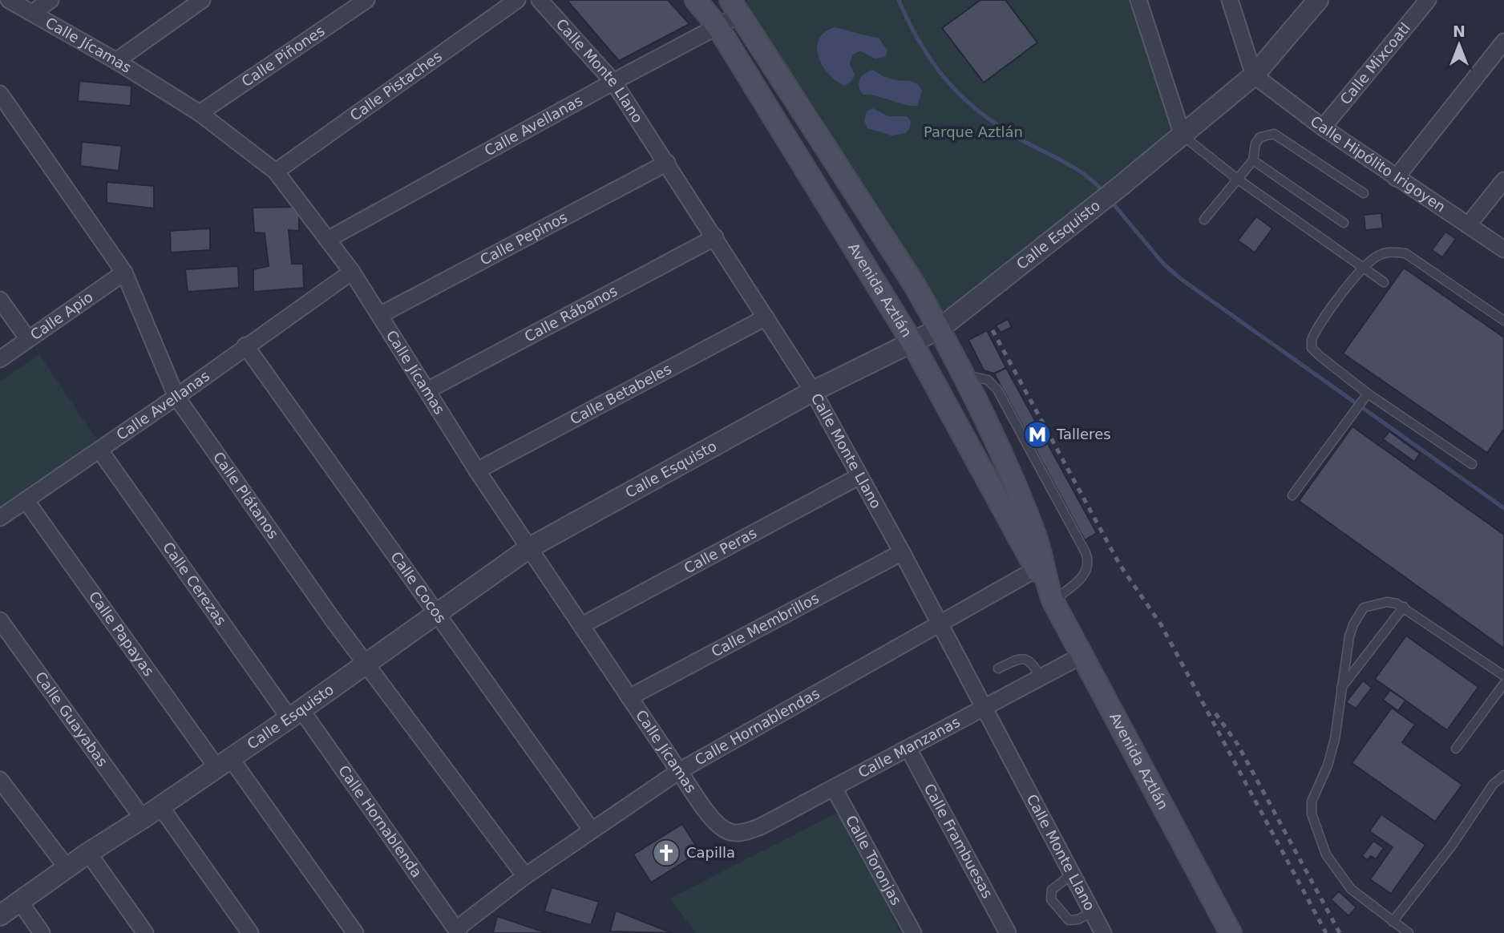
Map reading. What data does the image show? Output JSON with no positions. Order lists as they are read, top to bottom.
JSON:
{
  "streets": {
    "main road": ["Avenida Aztlán"],
    "street": [
      "Calle Jícamas",
      "Calle Piñones",
      "Calle Mixcoatl",
      "Calle Monte Llano",
      "Calle Pistaches",
      "Calle Avellanas",
      "Calle Hipólito Irigoyen",
      "Calle Esquisto",
      "Calle Pepinos",
      "Calle Rábanos",
      "Calle Apio",
      "Calle Betabeles",
      "Calle Plátanos",
      "Calle Peras",
      "Calle Cerezas",
      "Calle Cocos",
      "Calle Membrillos",
      "Calle Papayas",
      "Calle Guayabas",
      "Calle Hornablendas",
      "Calle Manzanas",
      "Calle Hornablenda",
      "Calle Frambuesas",
      "Calle Toronjas"
    ]
  },
  "crossings": [
    ["Calle Jícamas", "Calle Piñones"],
    ["Calle Jícamas", "Calle Pistaches"],
    ["Calle Jícamas", "Calle Avellanas"],
    ["Calle Jícamas", "Calle Esquisto"],
    ["Calle Jícamas", "Calle Pepinos"],
    ["Calle Jícamas", "Calle Rábanos"],
    ["Calle Jícamas", "Calle Betabeles"],
    ["Calle Jícamas", "Calle Peras"],
    ["Calle Jícamas", "Calle Membrillos"],
    ["Calle Jícamas", "Calle Hornablendas"],
    ["Calle Jícamas", "Calle Manzanas"],
    ["Calle Mixcoatl", "Calle Hipólito Irigoyen"],
    ["Calle Monte Llano", "Calle Avellanas"],
    ["Calle Monte Llano", "Calle Esquisto"],
    ["Calle Monte Llano", "Calle Pepinos"],
    ["Calle Monte Llano", "Calle Rábanos"],
    ["Calle Monte Llano", "Calle Betabeles"],
    ["Calle Monte Llano", "Calle Peras"],
    ["Calle Monte Llano", "Calle Membrillos"],
    ["Calle Monte Llano", "Calle Hornablendas"],
    ["Calle Monte Llano", "Calle Manzanas"],
    ["Calle Avellanas", "Avenida Aztlán"],
    ["Calle Avellanas", "Calle Plátanos"],
    ["Calle Avellanas", "Calle Cerezas"],
    ["Calle Avellanas", "Calle Cocos"],
    ["Calle Avellanas", "Calle Papayas"],
    ["Calle Hipólito Irigoyen", "Calle Esquisto"],
    ["Calle Esquisto", "Avenida Aztlán"],
    ["Calle Esquisto", "Calle Plátanos"],
    ["Calle Esquisto", "Calle Cerezas"],
    ["Calle Esquisto", "Calle Cocos"],
    ["Calle Esquisto", "Calle Papayas"],
    ["Calle Esquisto", "Calle Guayabas"],
    ["Calle Esquisto", "Calle Hornablenda"],
    ["Avenida Aztlán", "Calle Hornablendas"],
    ["Avenida Aztlán", "Calle Manzanas"],
    ["Calle Apio", "Calle Plátanos"],
    ["Calle Plátanos", "Calle Hornablendas"],
    ["Calle Cerezas", "Calle Hornablenda"],
    ["Calle Cocos", "Calle Hornablendas"],
    ["Calle Hornablendas", "Calle Hornablenda"],
    ["Calle Manzanas", "Calle Frambuesas"],
    ["Calle Manzanas", "Calle Toronjas"]
  ],
  "parks": ["Parque Aztlán"],
  "places": {
    "metro station": ["Talleres"],
    "church": ["Capilla"]
  },
  "north": "top"
}
